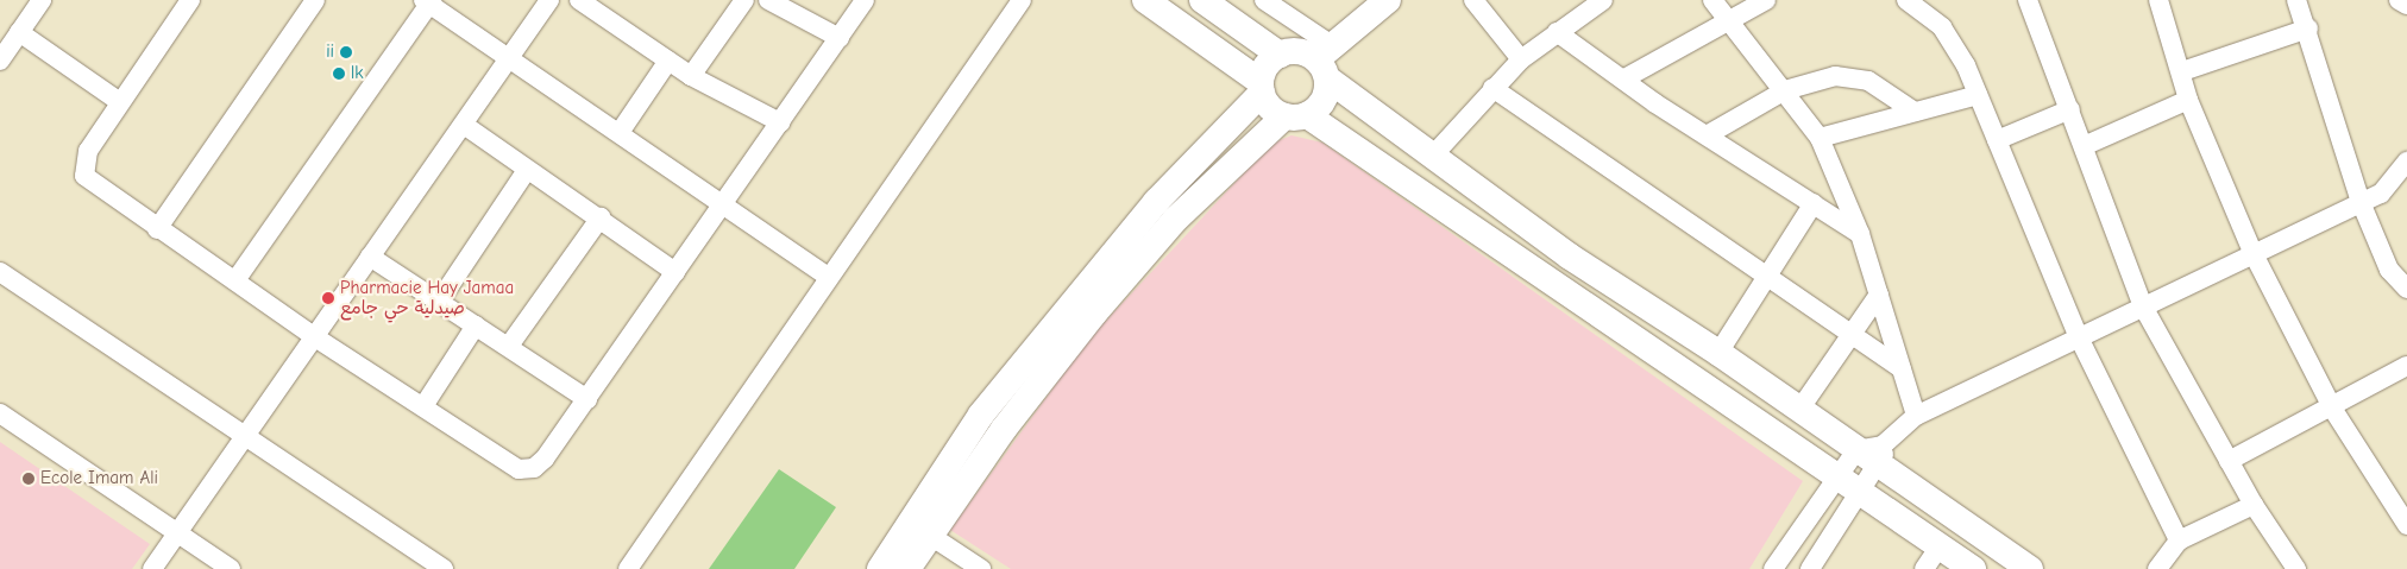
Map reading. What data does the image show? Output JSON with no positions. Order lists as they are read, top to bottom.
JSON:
{
  "places": [
    "ii",
    "lk",
    "Pharmacie Hay Jamaa صيدلية حي جامع",
    "Ecole Imam Ali"
  ]
}
